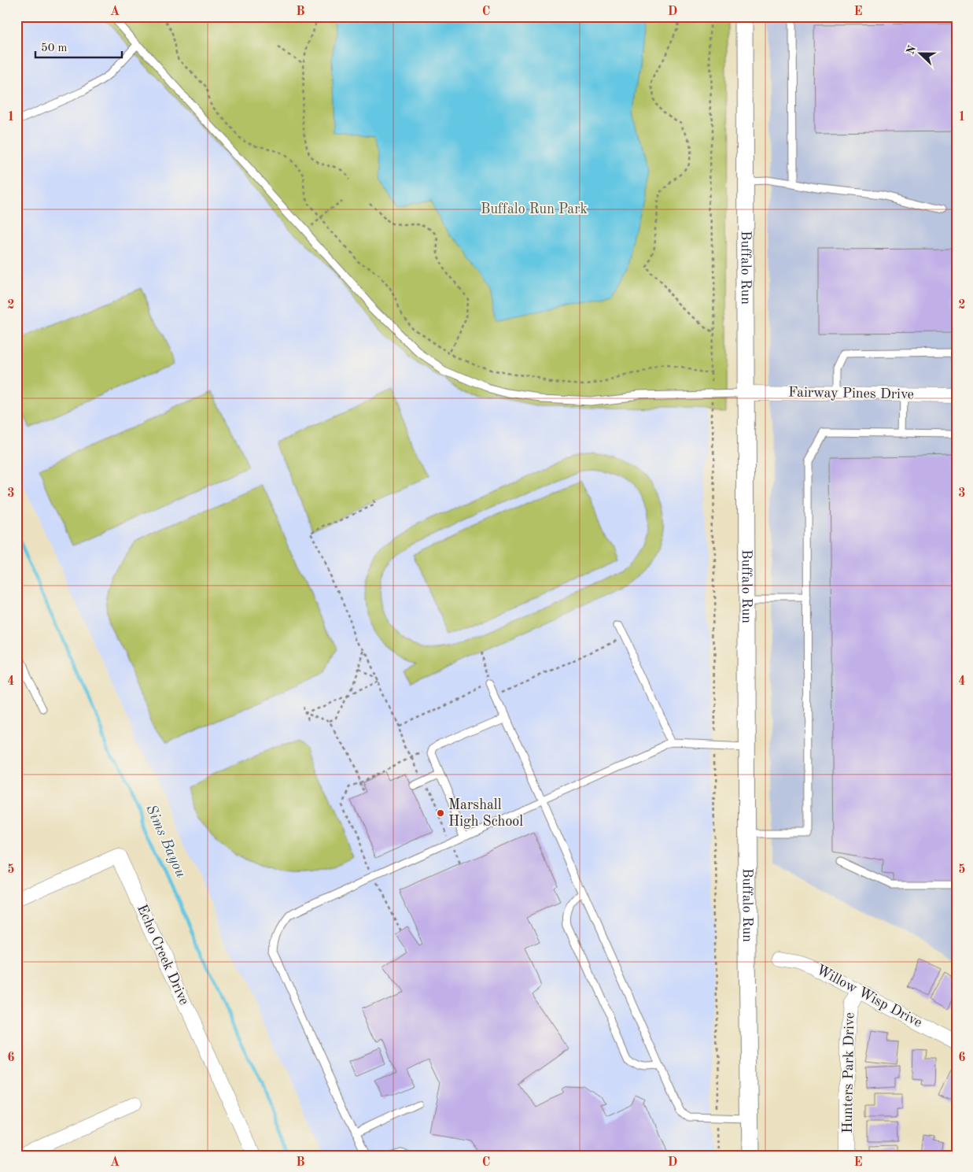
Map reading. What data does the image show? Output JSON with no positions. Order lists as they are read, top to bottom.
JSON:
{
  "streets": {
    "street": [
      "Buffalo Run",
      "Fairway Pines Drive",
      "Echo Creek Drive",
      "Willow Wisp Drive",
      "Hunters Park Drive"
    ]
  },
  "crossings": [
    ["Buffalo Run", "Fairway Pines Drive"],
    ["Willow Wisp Drive", "Hunters Park Drive"]
  ],
  "water": ["Sims Bayou"],
  "parks": ["Buffalo Run Park"],
  "places": ["Marshall High School"],
  "scale_bar": "50 m",
  "north": "left",
  "grid": {
    "columns": [
      "A",
      "B",
      "C",
      "D",
      "E"
    ],
    "rows": [
      "1",
      "2",
      "3",
      "4",
      "5",
      "6"
    ]
  }
}
